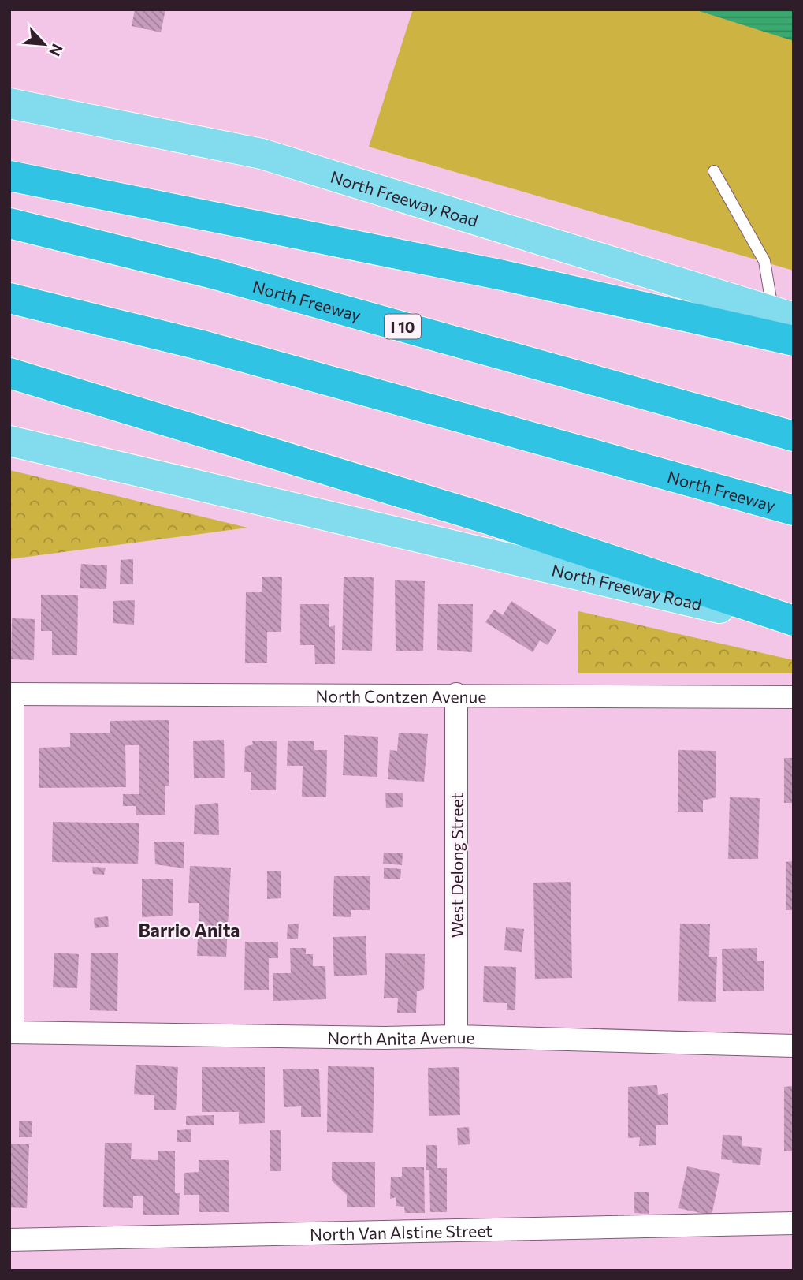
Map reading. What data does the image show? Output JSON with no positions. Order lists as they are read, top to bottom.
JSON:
{
  "streets": {
    "highway": ["North Freeway", "I 10"],
    "main road": ["North Freeway Road"],
    "street": [
      "North Contzen Avenue",
      "West Delong Street",
      "North Anita Avenue",
      "North Van Alstine Street"
    ]
  },
  "crossings": [
    ["North Contzen Avenue", "West Delong Street"],
    ["West Delong Street", "North Anita Avenue"]
  ],
  "districts": ["Barrio Anita"],
  "north": "bottom right"
}
